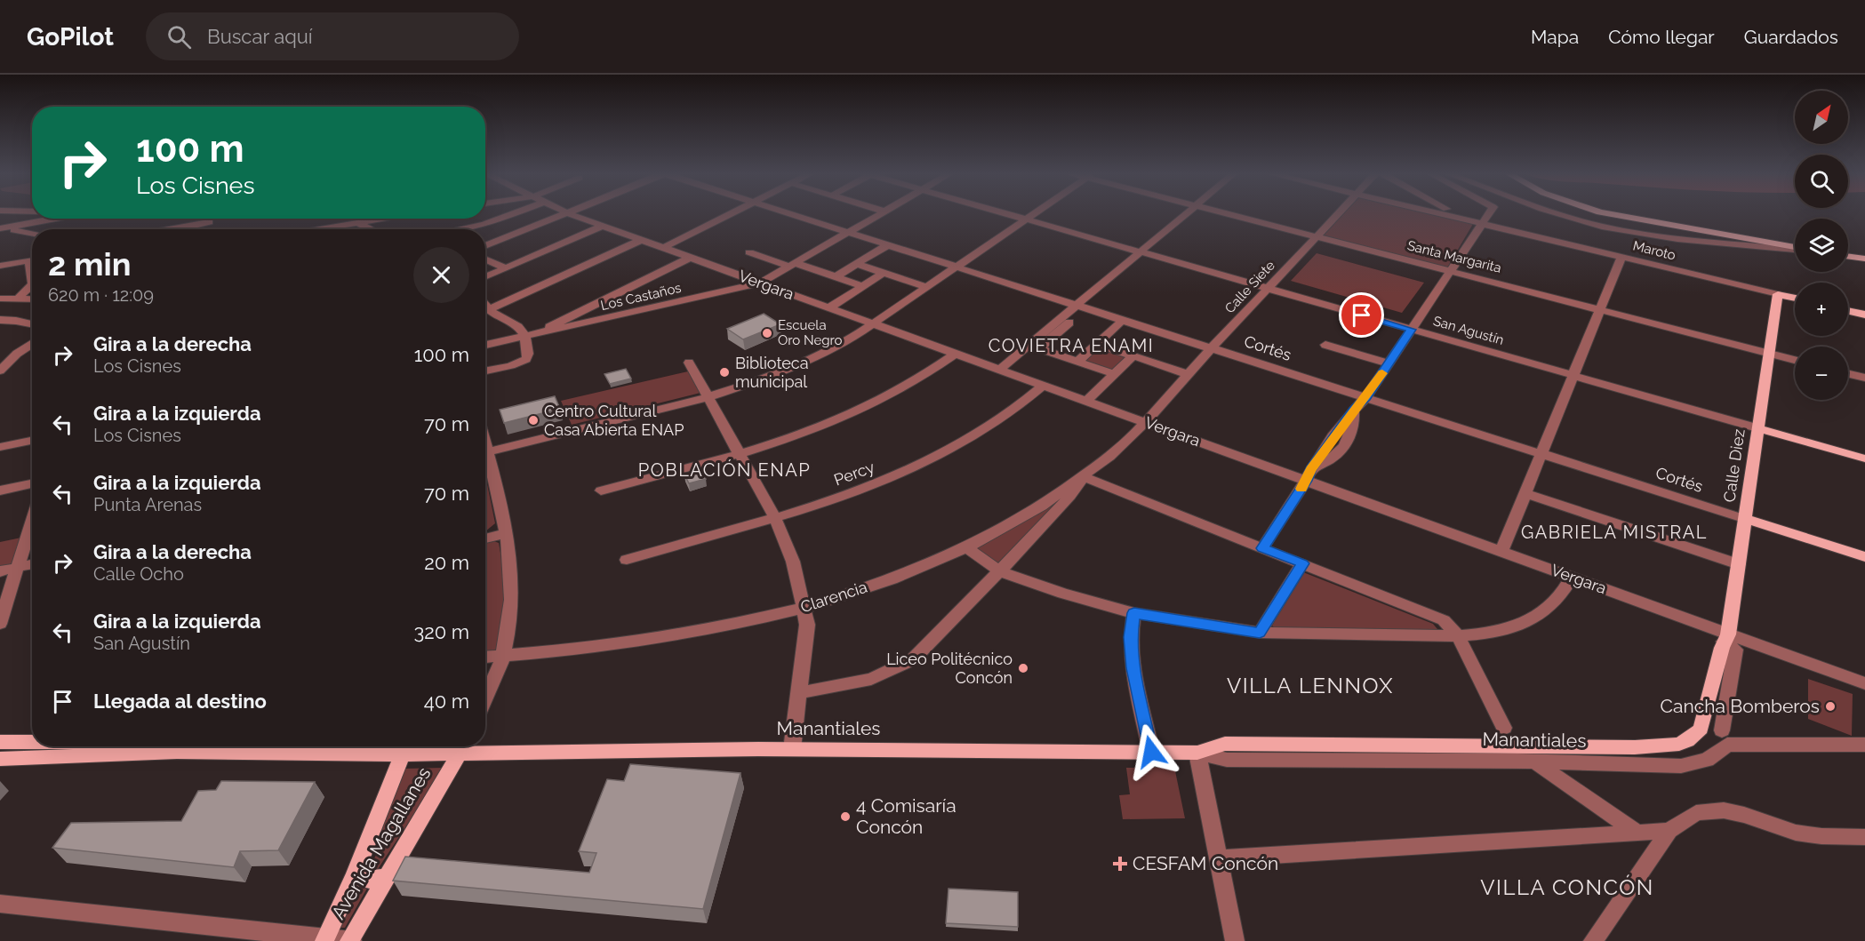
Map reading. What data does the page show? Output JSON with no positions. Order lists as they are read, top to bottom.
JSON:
{
  "streets": {
    "main road": [
      "Maroto",
      "San Agustín",
      "Cortés",
      "Calle Diez",
      "Manantiales",
      "Avenida Magallanes"
    ],
    "street": [
      "Santa Margarita",
      "Vergara",
      "Calle Siete",
      "Los Castaños",
      "Percy",
      "Clarencia"
    ]
  },
  "crossings": [
    ["Maroto", "Calle Diez"],
    ["Santa Margarita", "Calle Siete"],
    ["Santa Margarita", "Calle Diez"],
    ["Vergara", "Calle Siete"],
    ["Vergara", "Los Castaños"],
    ["Vergara", "Calle Diez"],
    ["Vergara", "Percy"],
    ["Vergara", "Clarencia"],
    ["Calle Siete", "San Agustín"],
    ["Calle Siete", "Cortés"],
    ["Calle Siete", "Clarencia"],
    ["Los Castaños", "Cortés"],
    ["San Agustín", "Calle Diez"],
    ["Cortés", "Calle Diez"],
    ["Calle Diez", "Manantiales"],
    ["Manantiales", "Avenida Magallanes"]
  ],
  "districts": [
    "COVIETRA ENAMI",
    "POBLACIÓN ENAP",
    "GABRIELA MISTRAL",
    "VILLA LENNOX",
    "VILLA CONCÓN"
  ],
  "places": {
    "other": [
      "Escuela Oro Negro",
      "Biblioteca municipal",
      "Centro Cultural Casa Abierta ENAP",
      "Liceo Politécnico Concón",
      "Cancha Bomberos",
      "4 Comisaría Concón"
    ],
    "health": ["CESFAM Concón"]
  },
  "north": "top right",
  "page": {
    "header": "GoPilot",
    "search": "Buscar aquí",
    "nav": ["Mapa", "Cómo llegar", "Guardados"],
    "map_buttons": ["+", "−"],
    "turn": ["100 m", "Los Cisnes"],
    "heading": ["2 min", "620 m · 12:09"],
    "list": [
      {
        "name": "Gira a la derecha",
        "note": "Los Cisnes",
        "value": "100 m"
      },
      {
        "name": "Gira a la izquierda",
        "note": "Los Cisnes",
        "value": "70 m"
      },
      {
        "name": "Gira a la izquierda",
        "note": "Punta Arenas",
        "value": "70 m"
      },
      {
        "name": "Gira a la derecha",
        "note": "Calle Ocho",
        "value": "20 m"
      },
      {
        "name": "Gira a la izquierda",
        "note": "San Agustín",
        "value": "320 m"
      },
      {
        "name": "Llegada al destino",
        "value": "40 m"
      }
    ]
  }
}
